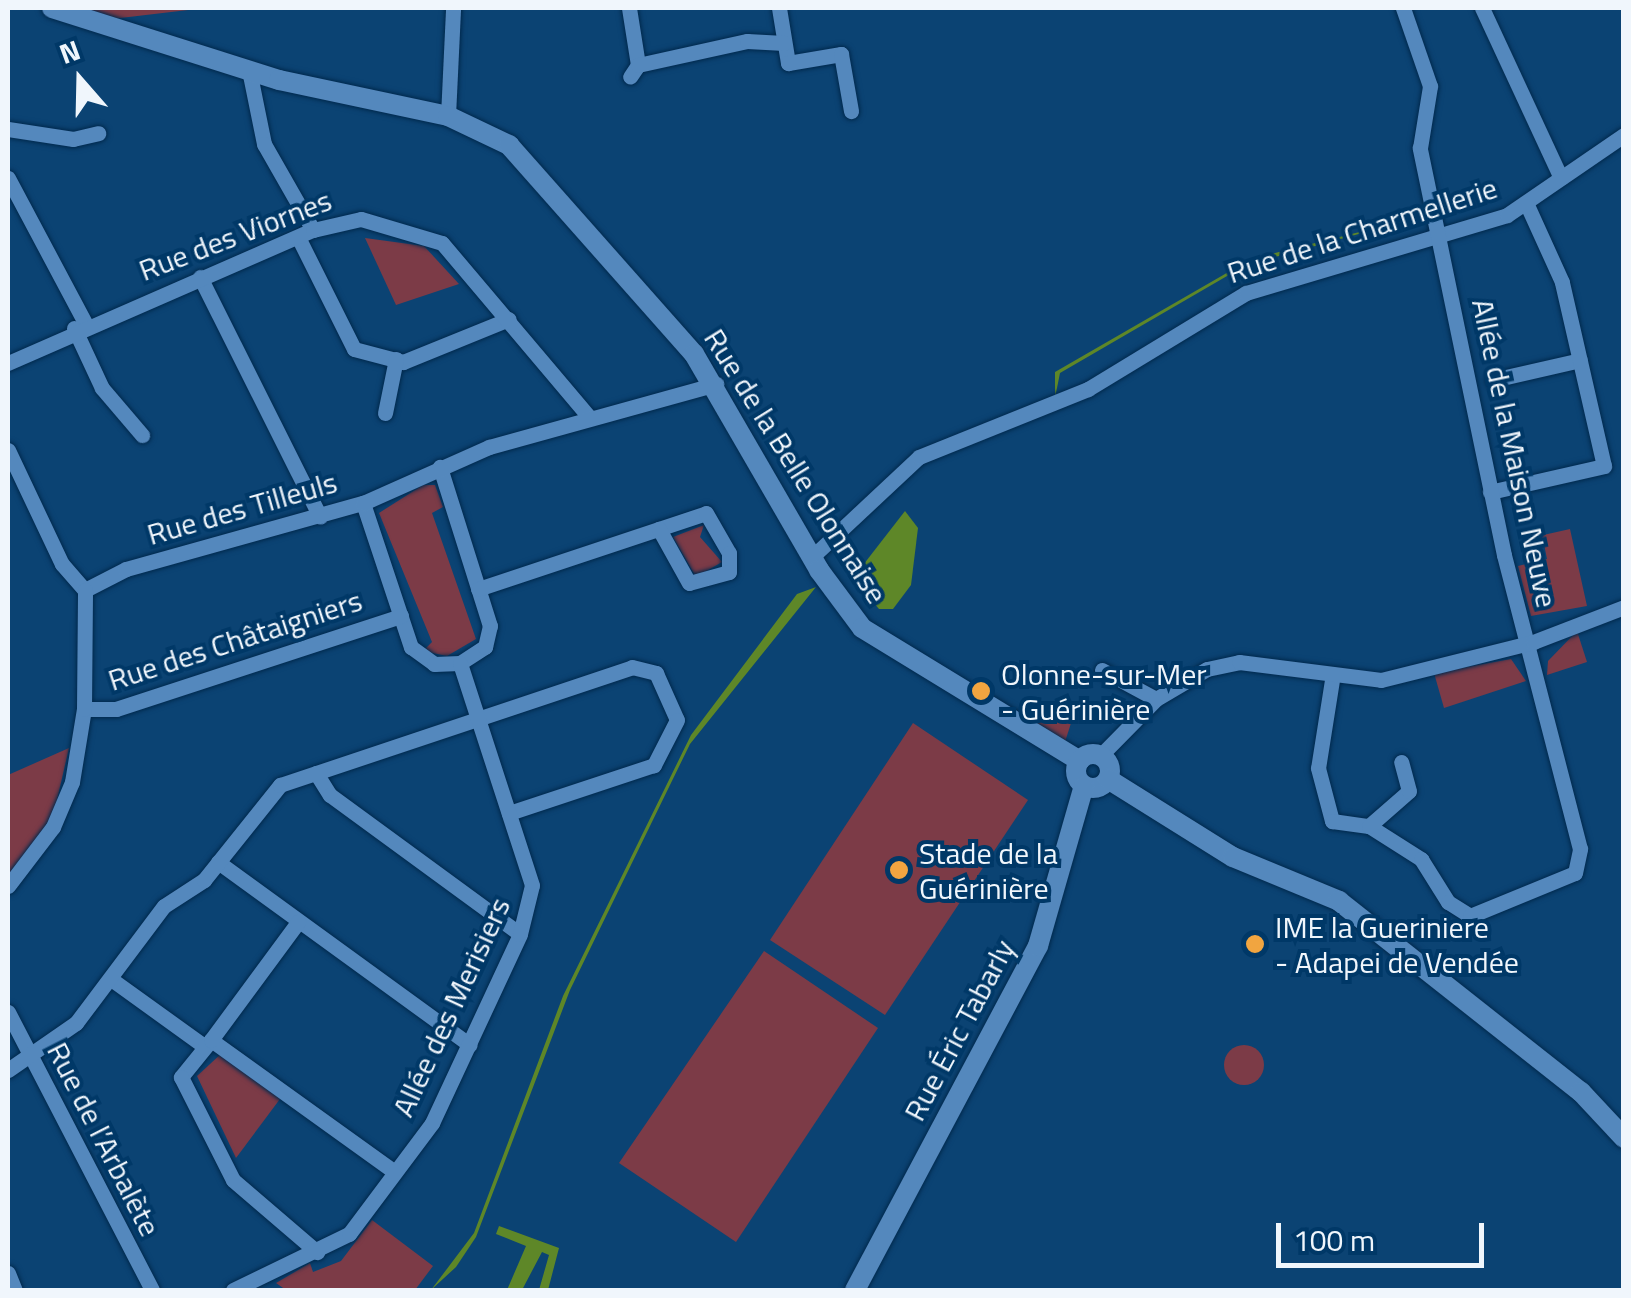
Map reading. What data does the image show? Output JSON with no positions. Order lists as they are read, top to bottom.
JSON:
{
  "streets": {
    "street": [
      "Rue de la Charmellerie",
      "Rue des Viornes",
      "Allée de la Maison Neuve",
      "Rue de la Belle Olonnaise",
      "Rue des Tilleuls",
      "Rue des Châtaigniers",
      "Allée des Merisiers",
      "Rue Éric Tabarly",
      "Rue de l’Arbalète"
    ]
  },
  "crossings": [
    ["Rue de la Charmellerie", "Allée de la Maison Neuve"],
    ["Rue de la Charmellerie", "Rue de la Belle Olonnaise"],
    ["Rue des Viornes", "Rue des Tilleuls"],
    ["Rue de la Belle Olonnaise", "Rue des Tilleuls"]
  ],
  "places": ["Olonne-sur-Mer - Guérinière", "Stade de la Guérinière", "IME la Gueriniere - Adapei de Vendée"],
  "scale_bar": "100 m",
  "north": "top"
}
